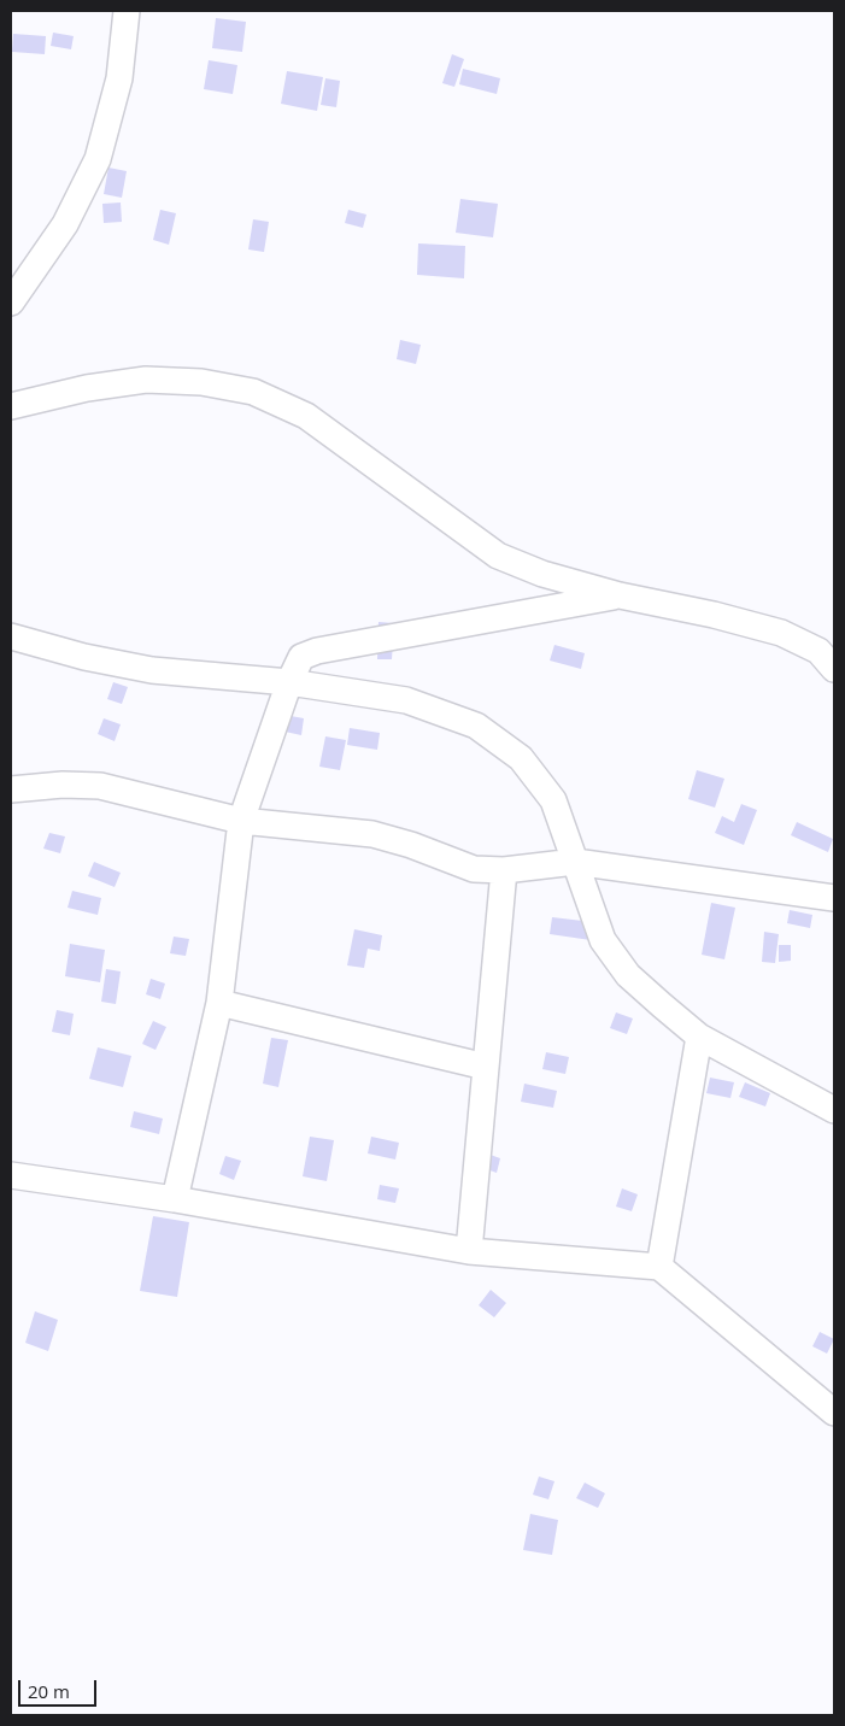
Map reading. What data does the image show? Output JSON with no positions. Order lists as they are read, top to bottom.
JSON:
{
  "scale_bar": "20 m"
}
